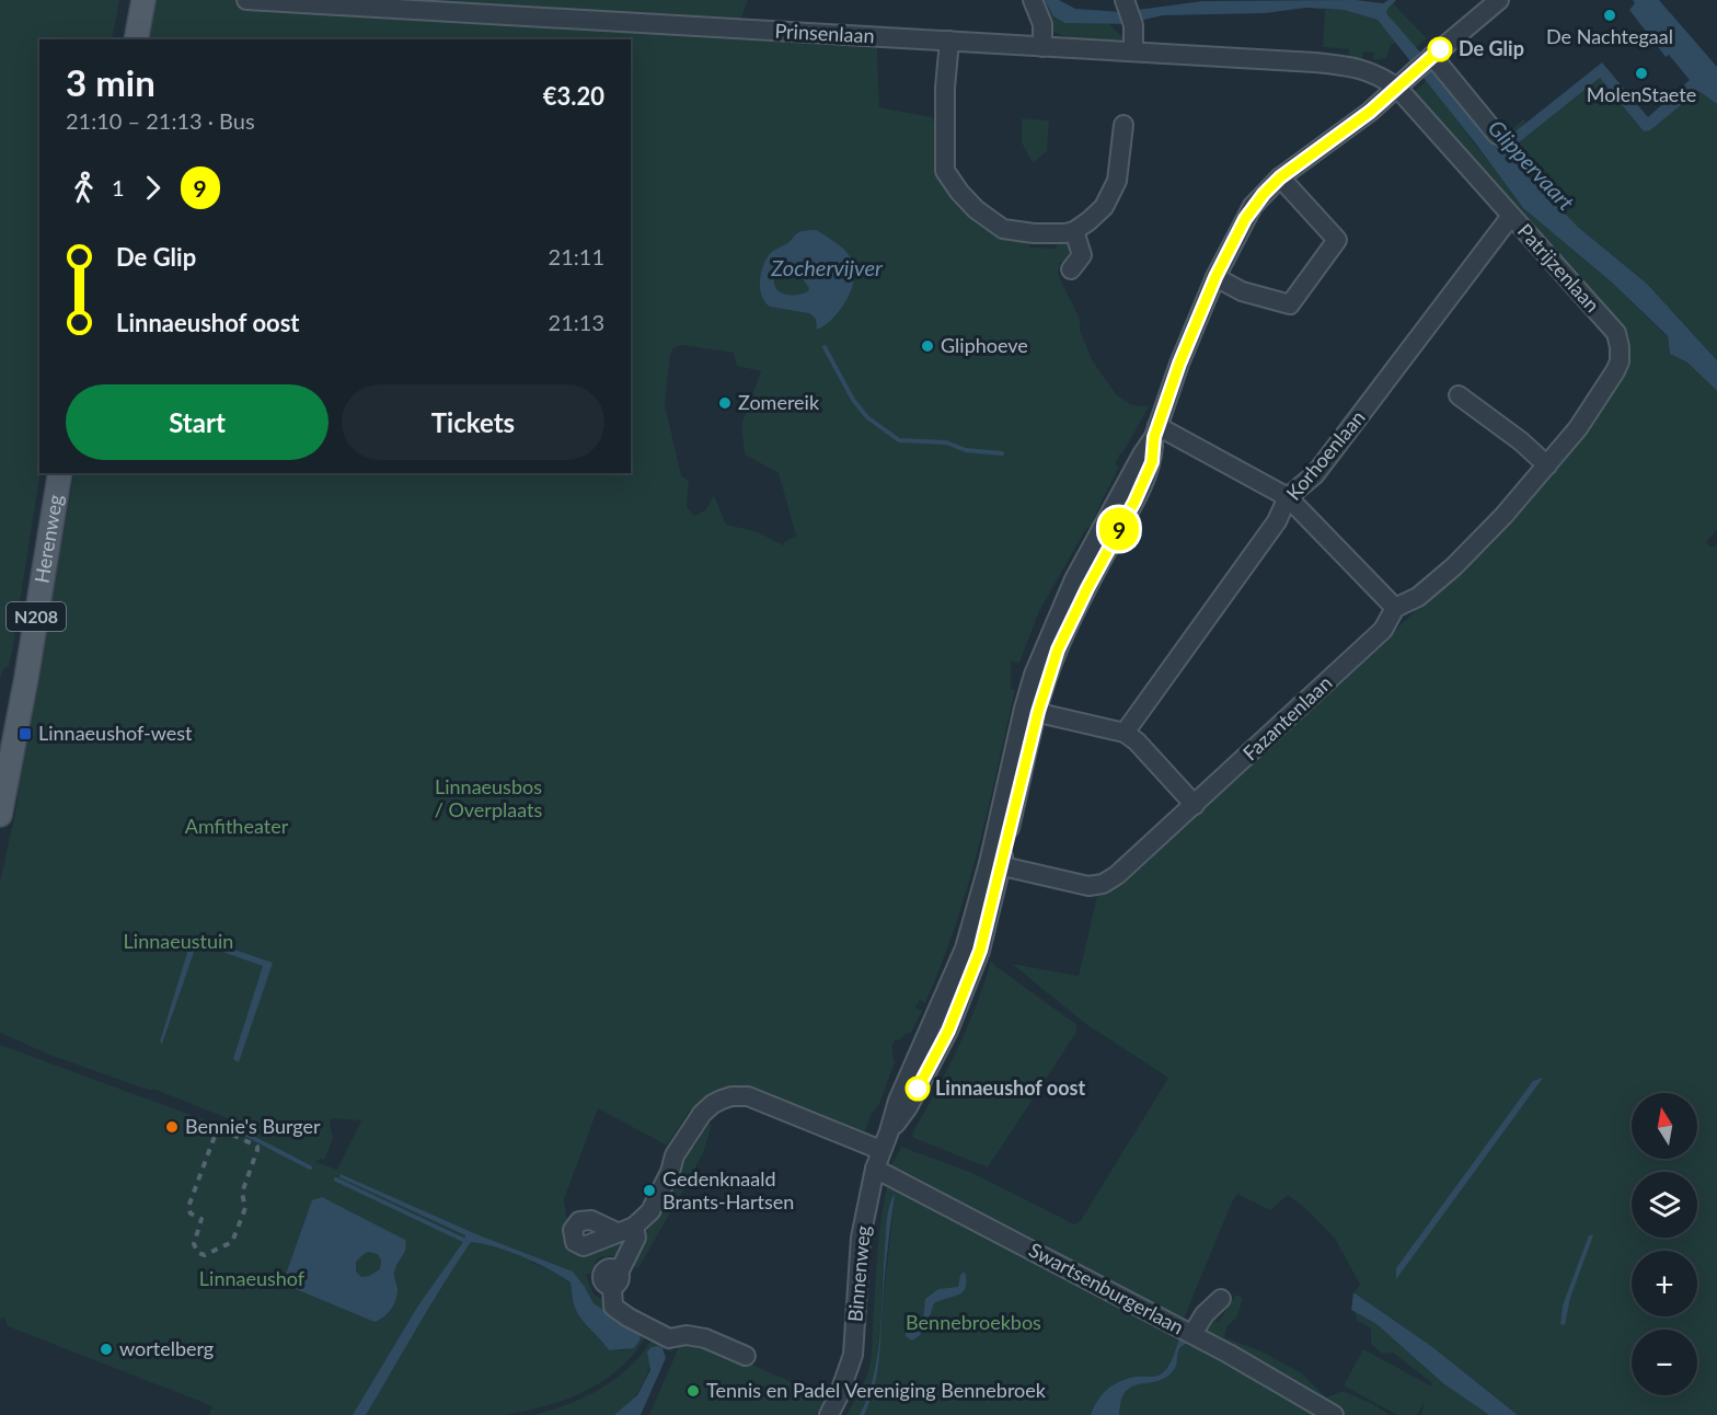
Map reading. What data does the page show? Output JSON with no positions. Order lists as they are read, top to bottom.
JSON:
{
  "streets": {
    "main road": ["Herenweg", "N208"],
    "street": [
      "Prinsenlaan",
      "Patrijzenlaan",
      "Korhoenlaan",
      "Fazantenlaan",
      "Binnenweg",
      "Swartsenburgerlaan"
    ]
  },
  "crossings": [
    ["Prinsenlaan", "Patrijzenlaan"],
    ["Prinsenlaan", "Binnenweg"],
    ["Patrijzenlaan", "Korhoenlaan"],
    ["Patrijzenlaan", "Fazantenlaan"],
    ["Patrijzenlaan", "Binnenweg"],
    ["Fazantenlaan", "Binnenweg"],
    ["Binnenweg", "Swartsenburgerlaan"]
  ],
  "water": ["Glippervaart", "Zochervijver"],
  "parks": [
    "Linnaeusbos / Overplaats",
    "Amfitheater",
    "Linnaeustuin",
    "Linnaeushof",
    "Bennebroekbos"
  ],
  "places": {
    "other": [
      "De Nachtegaal",
      "De Glip",
      "MolenStaete",
      "Gliphoeve",
      "Zomereik",
      "Linnaeushof oost",
      "Bennie's Burger",
      "Gedenknaald Brants-Hartsen",
      "wortelberg",
      "Tennis en Padel Vereniging Bennebroek"
    ],
    "transit": ["Linnaeushof-west"]
  },
  "lines": ["bus line 9"],
  "north": "top",
  "page": {
    "on_map": "9",
    "heading": ["3 min", "21:10 – 21:13 · Bus", "€3.20"],
    "legs": ["1", "9"],
    "list": [
      {
        "name": "De Glip",
        "value": "21:11"
      },
      {
        "name": "Linnaeushof oost",
        "value": "21:13"
      }
    ],
    "buttons": ["Start", "Tickets"],
    "map_buttons": ["+", "−"]
  }
}
